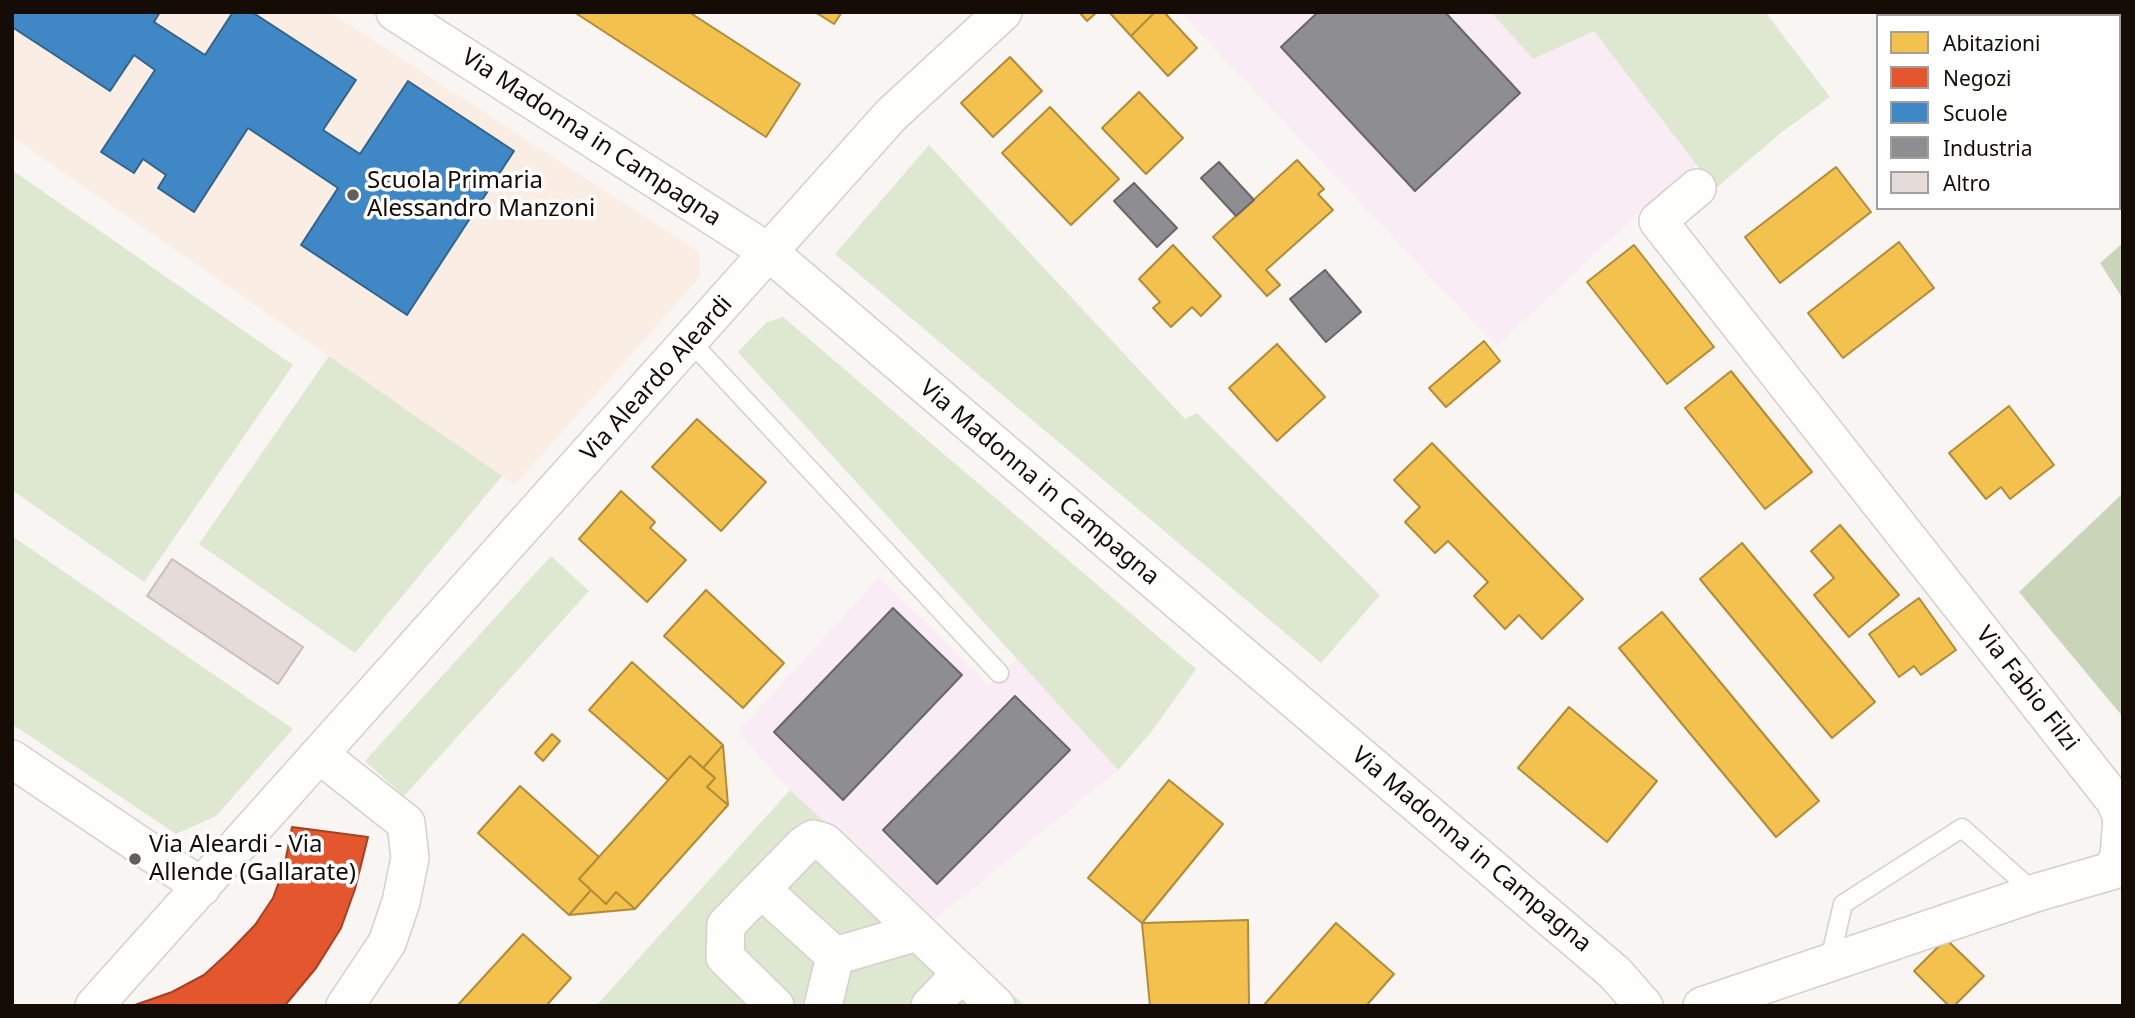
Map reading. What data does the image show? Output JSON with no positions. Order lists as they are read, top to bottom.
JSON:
{
  "streets": {
    "street": ["Via Madonna in Campagna", "Via Aleardo Aleardi", "Via Fabio Filzi"]
  },
  "crossings": [
    ["Via Madonna in Campagna", "Via Aleardo Aleardi"]
  ],
  "places": ["Scuola Primaria Alessandro Manzoni", "Via Aleardi - Via Allende (Gallarate)"],
  "legend": [
    "Abitazioni",
    "Negozi",
    "Scuole",
    "Industria",
    "Altro"
  ]
}
